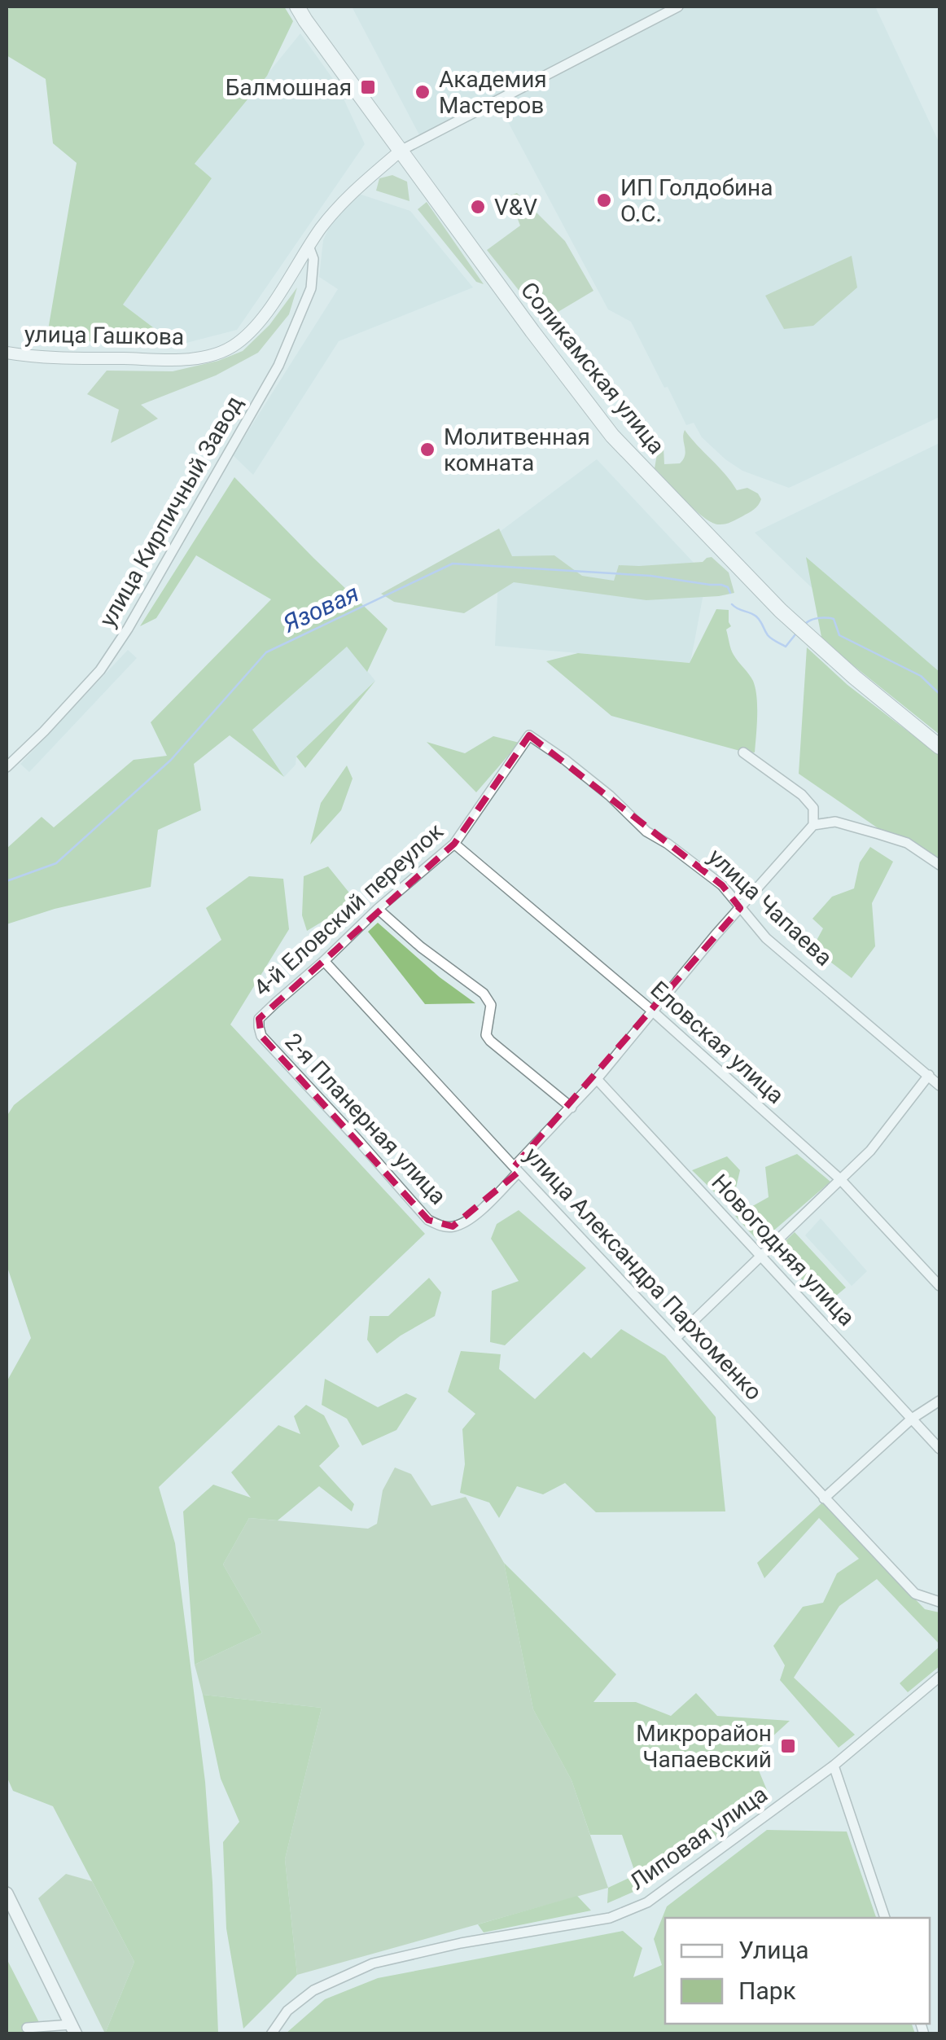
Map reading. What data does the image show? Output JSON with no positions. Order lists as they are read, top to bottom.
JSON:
{
  "streets": {
    "main road": ["Соликамская улица"],
    "street": [
      "улица Гашкова",
      "улица Кирпичный Завод",
      "улица Чапаева",
      "4-й Еловский переулок",
      "Еловская улица",
      "2-я Планерная улица",
      "Новогодняя улица",
      "улица Александра Пархоменко",
      "Липовая улица"
    ]
  },
  "crossings": [
    ["улица Гашкова", "Соликамская улица"],
    ["улица Гашкова", "улица Кирпичный Завод"],
    ["улица Чапаева", "4-й Еловский переулок"],
    ["улица Чапаева", "2-я Планерная улица"],
    ["4-й Еловский переулок", "Еловская улица"],
    ["4-й Еловский переулок", "2-я Планерная улица"],
    ["4-й Еловский переулок", "улица Александра Пархоменко"],
    ["Еловская улица", "2-я Планерная улица"],
    ["2-я Планерная улица", "Новогодняя улица"],
    ["2-я Планерная улица", "улица Александра Пархоменко"]
  ],
  "water": ["Язовая"],
  "places": {
    "transit": ["Балмошная", "Микрорайон Чапаевский"],
    "other": [
      "Академия Мастеров",
      "ИП Голдобина О.С.",
      "V&V",
      "Молитвенная комната"
    ]
  },
  "legend": ["Улица", "Парк"]
}
